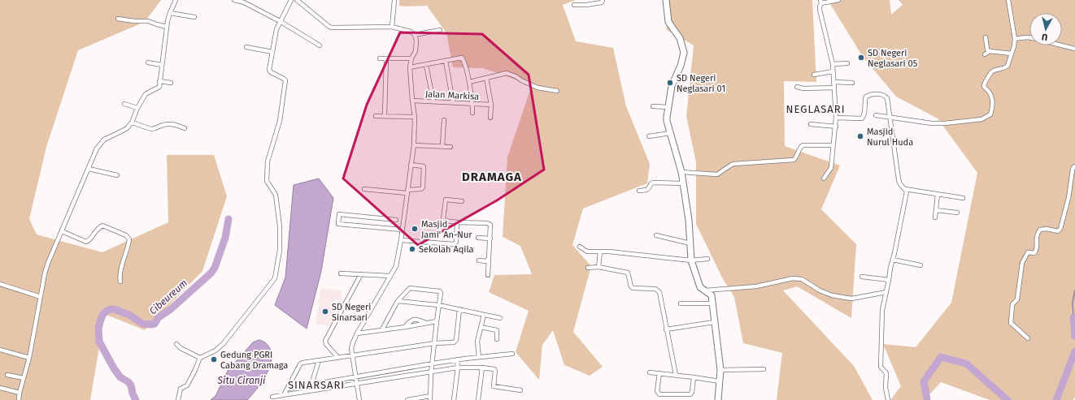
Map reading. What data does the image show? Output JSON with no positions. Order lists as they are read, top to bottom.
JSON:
{
  "streets": {
    "street": ["Jalan Markisa"]
  },
  "districts": ["NEGLASARI", "DRAMAGA", "SINARSARI"],
  "water": ["Cibeureum", "Situ Ciranji"],
  "places": [
    "SD Negeri Neglasari 05",
    "SD Negeri Neglasari 01",
    "Masjid Nurul Huda",
    "Masjid Jami' An-Nur",
    "Sekolah Aqila",
    "SD Negeri Sinarsari",
    "Gedung PGRI Cabang Dramaga"
  ],
  "north": "bottom"
}
